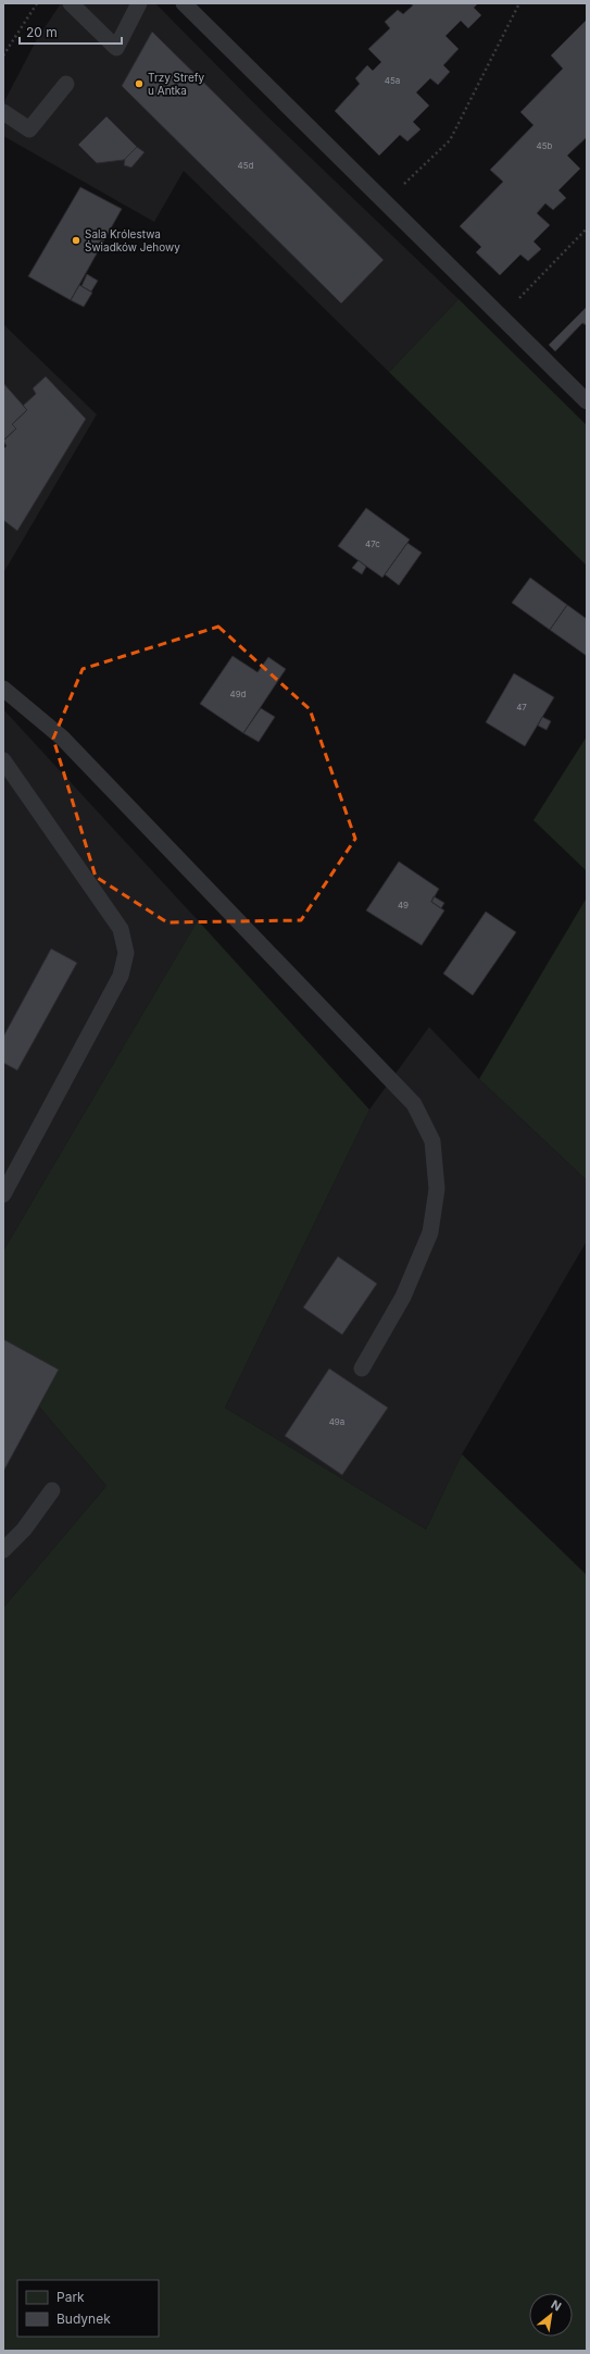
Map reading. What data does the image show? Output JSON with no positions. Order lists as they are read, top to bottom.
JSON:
{
  "places": ["Trzy Strefy u Antka", "Sala Królestwa Świadków Jehowy"],
  "house_numbers": [
    "45a",
    "45b",
    "45d",
    "47c",
    "49d",
    "47",
    "49",
    "49a"
  ],
  "legend": ["Park", "Budynek"],
  "scale_bar": "20 m",
  "north": "top right"
}
